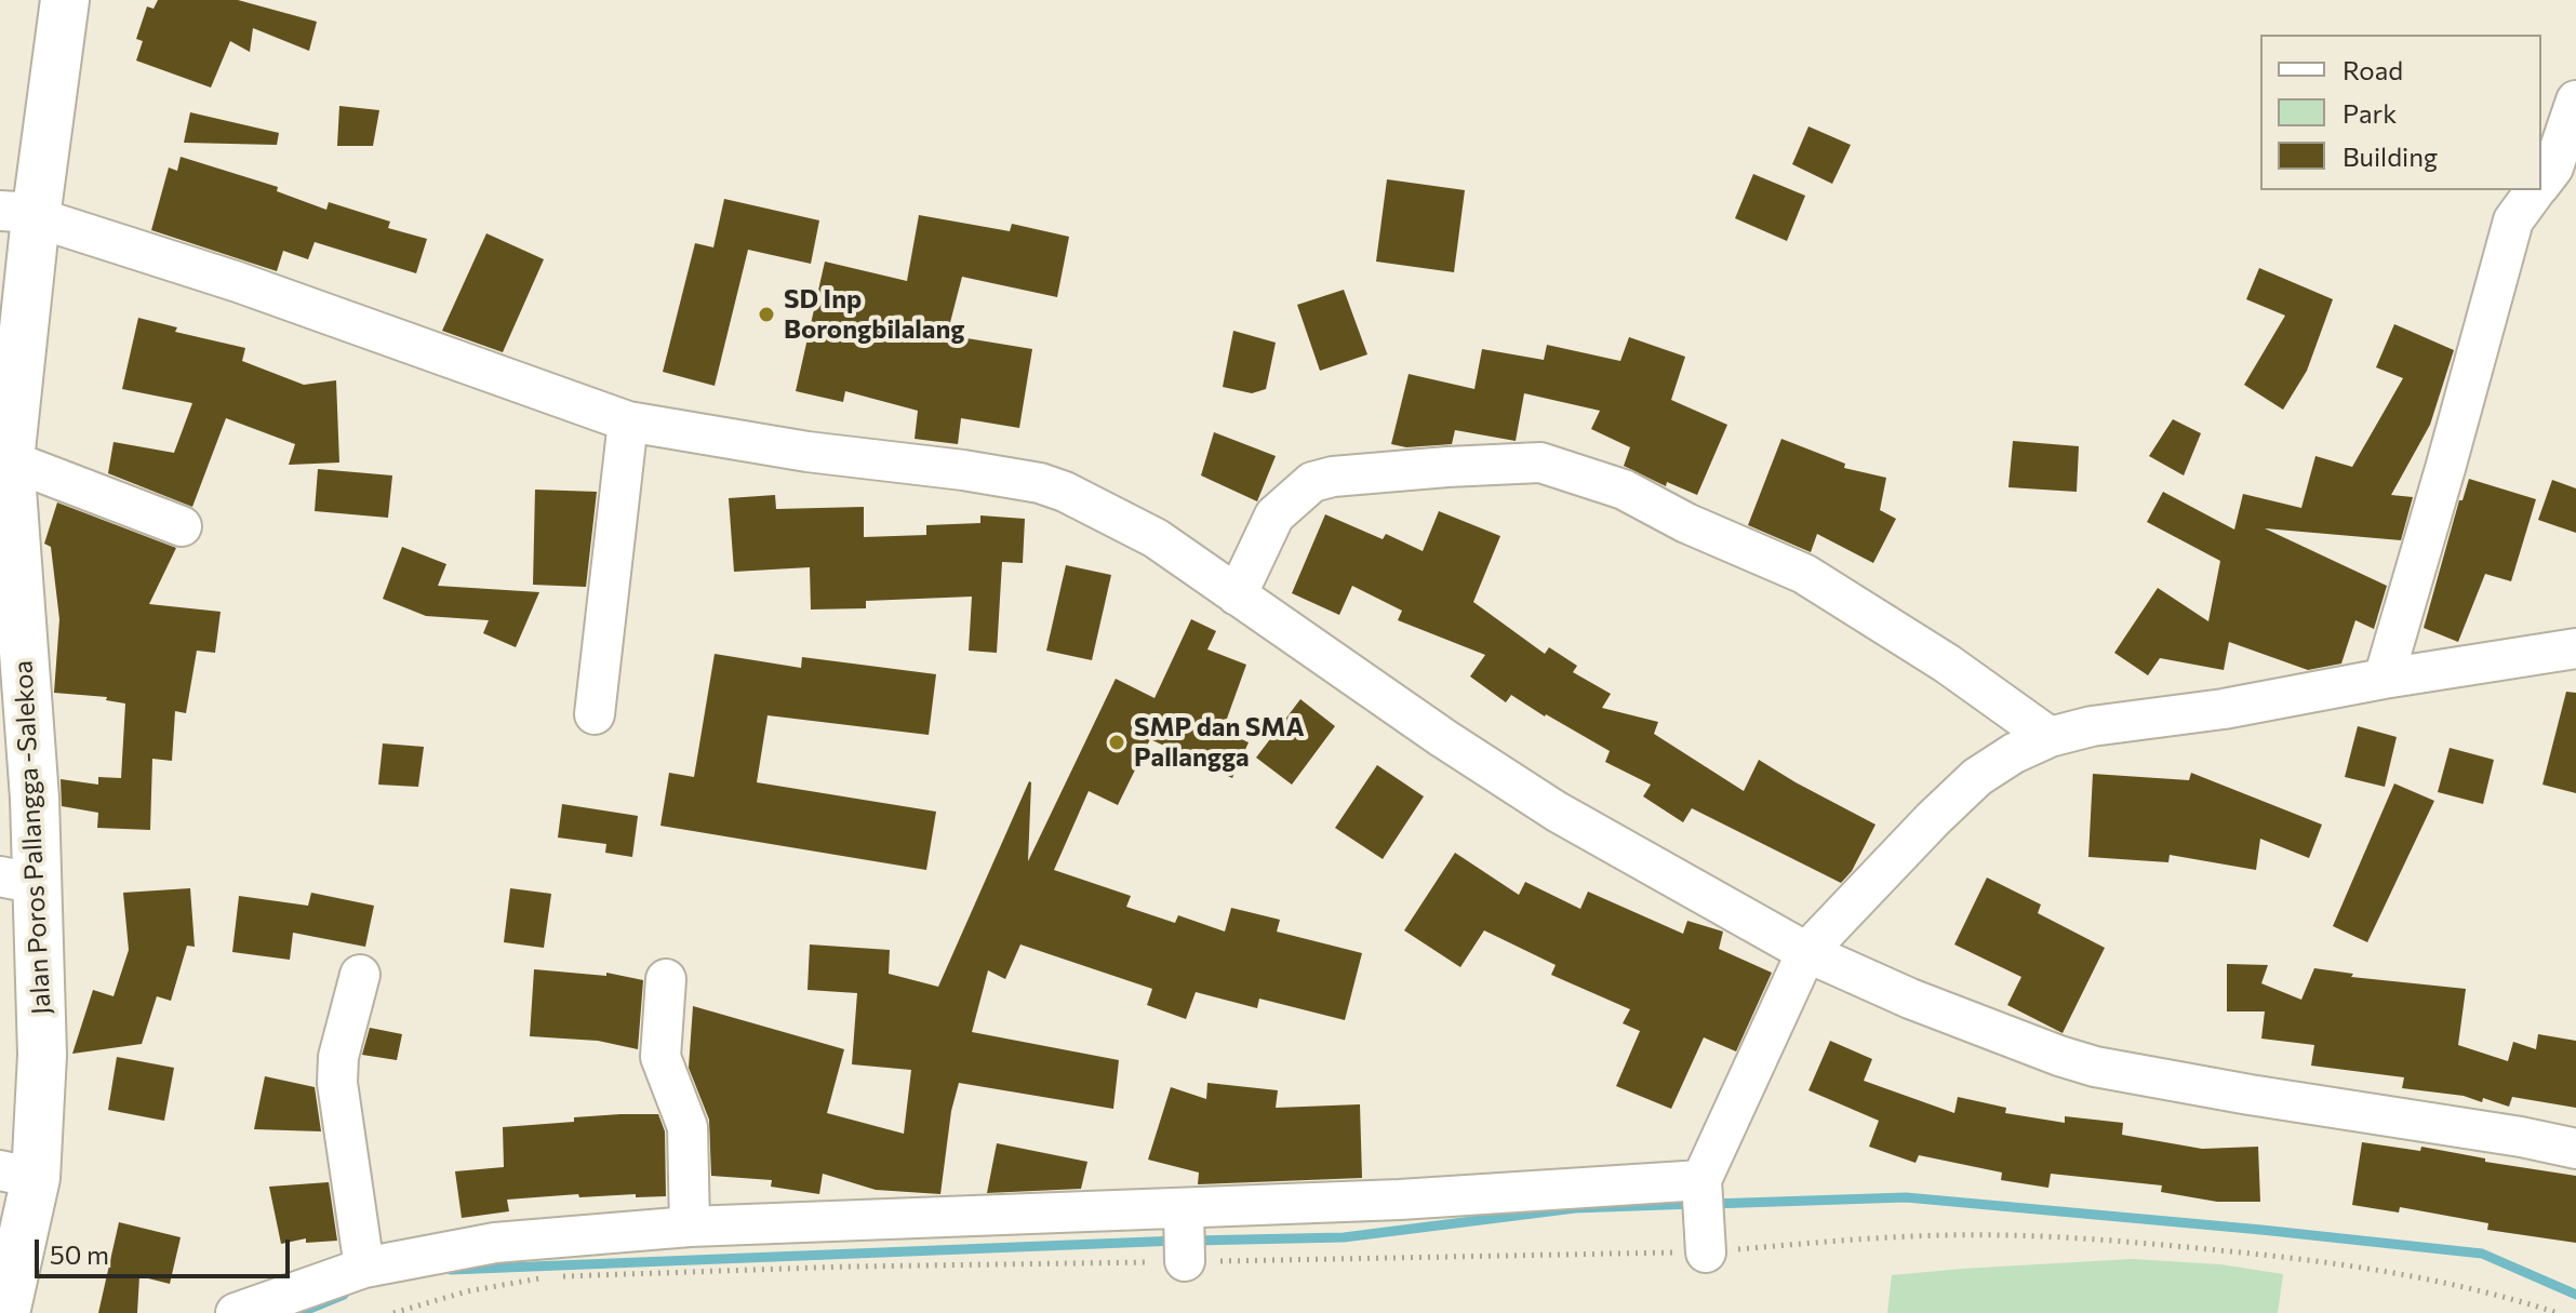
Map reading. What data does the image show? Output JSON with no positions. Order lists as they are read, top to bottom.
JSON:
{
  "streets": {
    "main road": ["Jalan Poros Pallangga -Salekoa"]
  },
  "places": ["SD Inp Borongbilalang", "SMP dan SMA Pallangga"],
  "legend": ["Road", "Park", "Building"],
  "scale_bar": "50 m"
}
